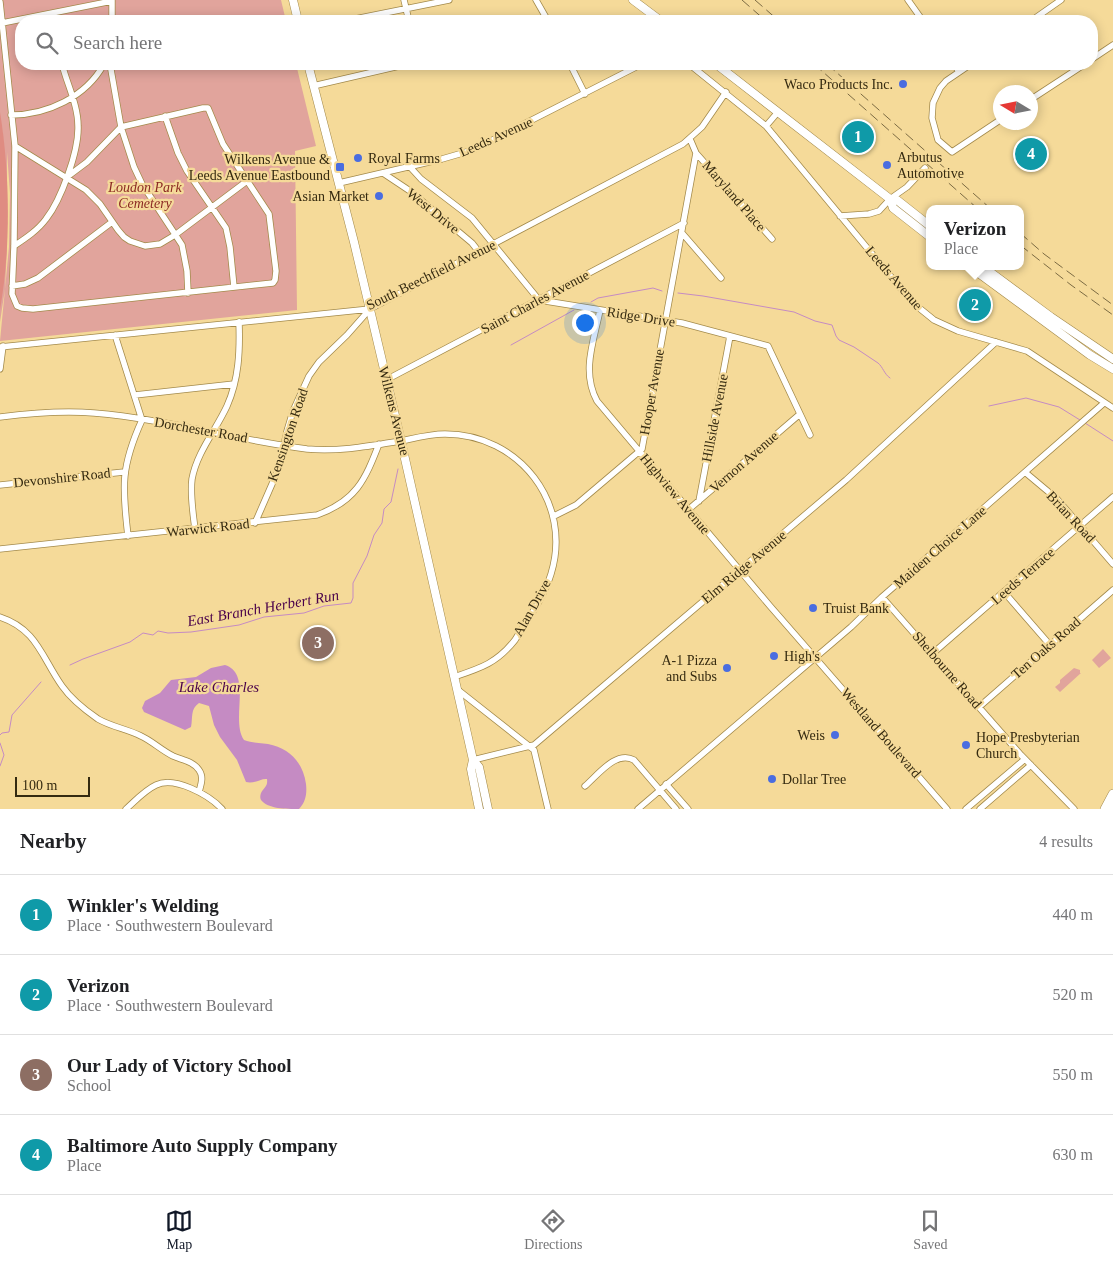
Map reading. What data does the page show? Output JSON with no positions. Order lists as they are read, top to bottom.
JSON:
{
  "streets": {
    "main road": ["Wilkens Avenue"],
    "street": [
      "Leeds Avenue",
      "Maryland Place",
      "West Drive",
      "South Beechfield Avenue",
      "Saint Charles Avenue",
      "Ridge Drive",
      "Hooper Avenue",
      "Hillside Avenue",
      "Dorchester Road",
      "Kensington Road",
      "Vernon Avenue",
      "Devonshire Road",
      "Highview Avenue",
      "Brian Road",
      "Warwick Road",
      "Maiden Choice Lane",
      "Elm Ridge Avenue",
      "Leeds Terrace",
      "Alan Drive",
      "Ten Oaks Road",
      "Shelbourne Road",
      "Westland Boulevard"
    ]
  },
  "crossings": [
    ["Leeds Avenue", "West Drive"],
    ["Leeds Avenue", "South Beechfield Avenue"],
    ["Leeds Avenue", "Wilkens Avenue"],
    ["Leeds Avenue", "Maiden Choice Lane"],
    ["Leeds Avenue", "Elm Ridge Avenue"],
    ["Maryland Place", "Hooper Avenue"],
    ["West Drive", "South Beechfield Avenue"],
    ["South Beechfield Avenue", "Wilkens Avenue"],
    ["South Beechfield Avenue", "Kensington Road"],
    ["Saint Charles Avenue", "Ridge Drive"],
    ["Saint Charles Avenue", "Hooper Avenue"],
    ["Saint Charles Avenue", "Wilkens Avenue"],
    ["Ridge Drive", "Hooper Avenue"],
    ["Ridge Drive", "Hillside Avenue"],
    ["Ridge Drive", "Vernon Avenue"],
    ["Ridge Drive", "Highview Avenue"],
    ["Hooper Avenue", "Highview Avenue"],
    ["Hooper Avenue", "Alan Drive"],
    ["Wilkens Avenue", "Dorchester Road"],
    ["Wilkens Avenue", "Kensington Road"],
    ["Wilkens Avenue", "Elm Ridge Avenue"],
    ["Wilkens Avenue", "Alan Drive"],
    ["Hillside Avenue", "Vernon Avenue"],
    ["Dorchester Road", "Kensington Road"],
    ["Dorchester Road", "Warwick Road"],
    ["Dorchester Road", "Alan Drive"],
    ["Kensington Road", "Warwick Road"],
    ["Vernon Avenue", "Highview Avenue"],
    ["Highview Avenue", "Maiden Choice Lane"],
    ["Highview Avenue", "Elm Ridge Avenue"],
    ["Highview Avenue", "Westland Boulevard"],
    ["Brian Road", "Maiden Choice Lane"],
    ["Brian Road", "Leeds Terrace"],
    ["Maiden Choice Lane", "Shelbourne Road"],
    ["Maiden Choice Lane", "Westland Boulevard"],
    ["Leeds Terrace", "Shelbourne Road"],
    ["Ten Oaks Road", "Shelbourne Road"]
  ],
  "water": ["East Branch Herbert Run", "Lake Charles"],
  "parks": ["Loudon Park Cemetery"],
  "places": {
    "other": [
      "Waco Products Inc.",
      "Royal Farms",
      "Arbutus Automotive",
      "Asian Market",
      "Truist Bank",
      "High's",
      "A-1 Pizza and Subs",
      "Weis",
      "Hope Presbyterian Church",
      "Dollar Tree"
    ],
    "transit": ["Wilkens Avenue & Leeds Avenue Eastbound"]
  },
  "scale_bar": "100 m",
  "north": "left",
  "page": {
    "search": "Search here",
    "pins": [
      "1",
      "4",
      "2",
      "3"
    ],
    "popup": ["Verizon", "Place"],
    "scale": "100 m",
    "heading": ["Nearby", "4 results"],
    "list": [
      {
        "mark": "1",
        "name": "Winkler's Welding",
        "note": "Place · Southwestern Boulevard",
        "value": "440 m"
      },
      {
        "mark": "2",
        "name": "Verizon",
        "note": "Place · Southwestern Boulevard",
        "value": "520 m"
      },
      {
        "mark": "3",
        "name": "Our Lady of Victory School",
        "note": "School",
        "value": "550 m"
      },
      {
        "mark": "4",
        "name": "Baltimore Auto Supply Company",
        "note": "Place",
        "value": "630 m"
      }
    ],
    "nav": ["Map", "Directions", "Saved"]
  }
}
